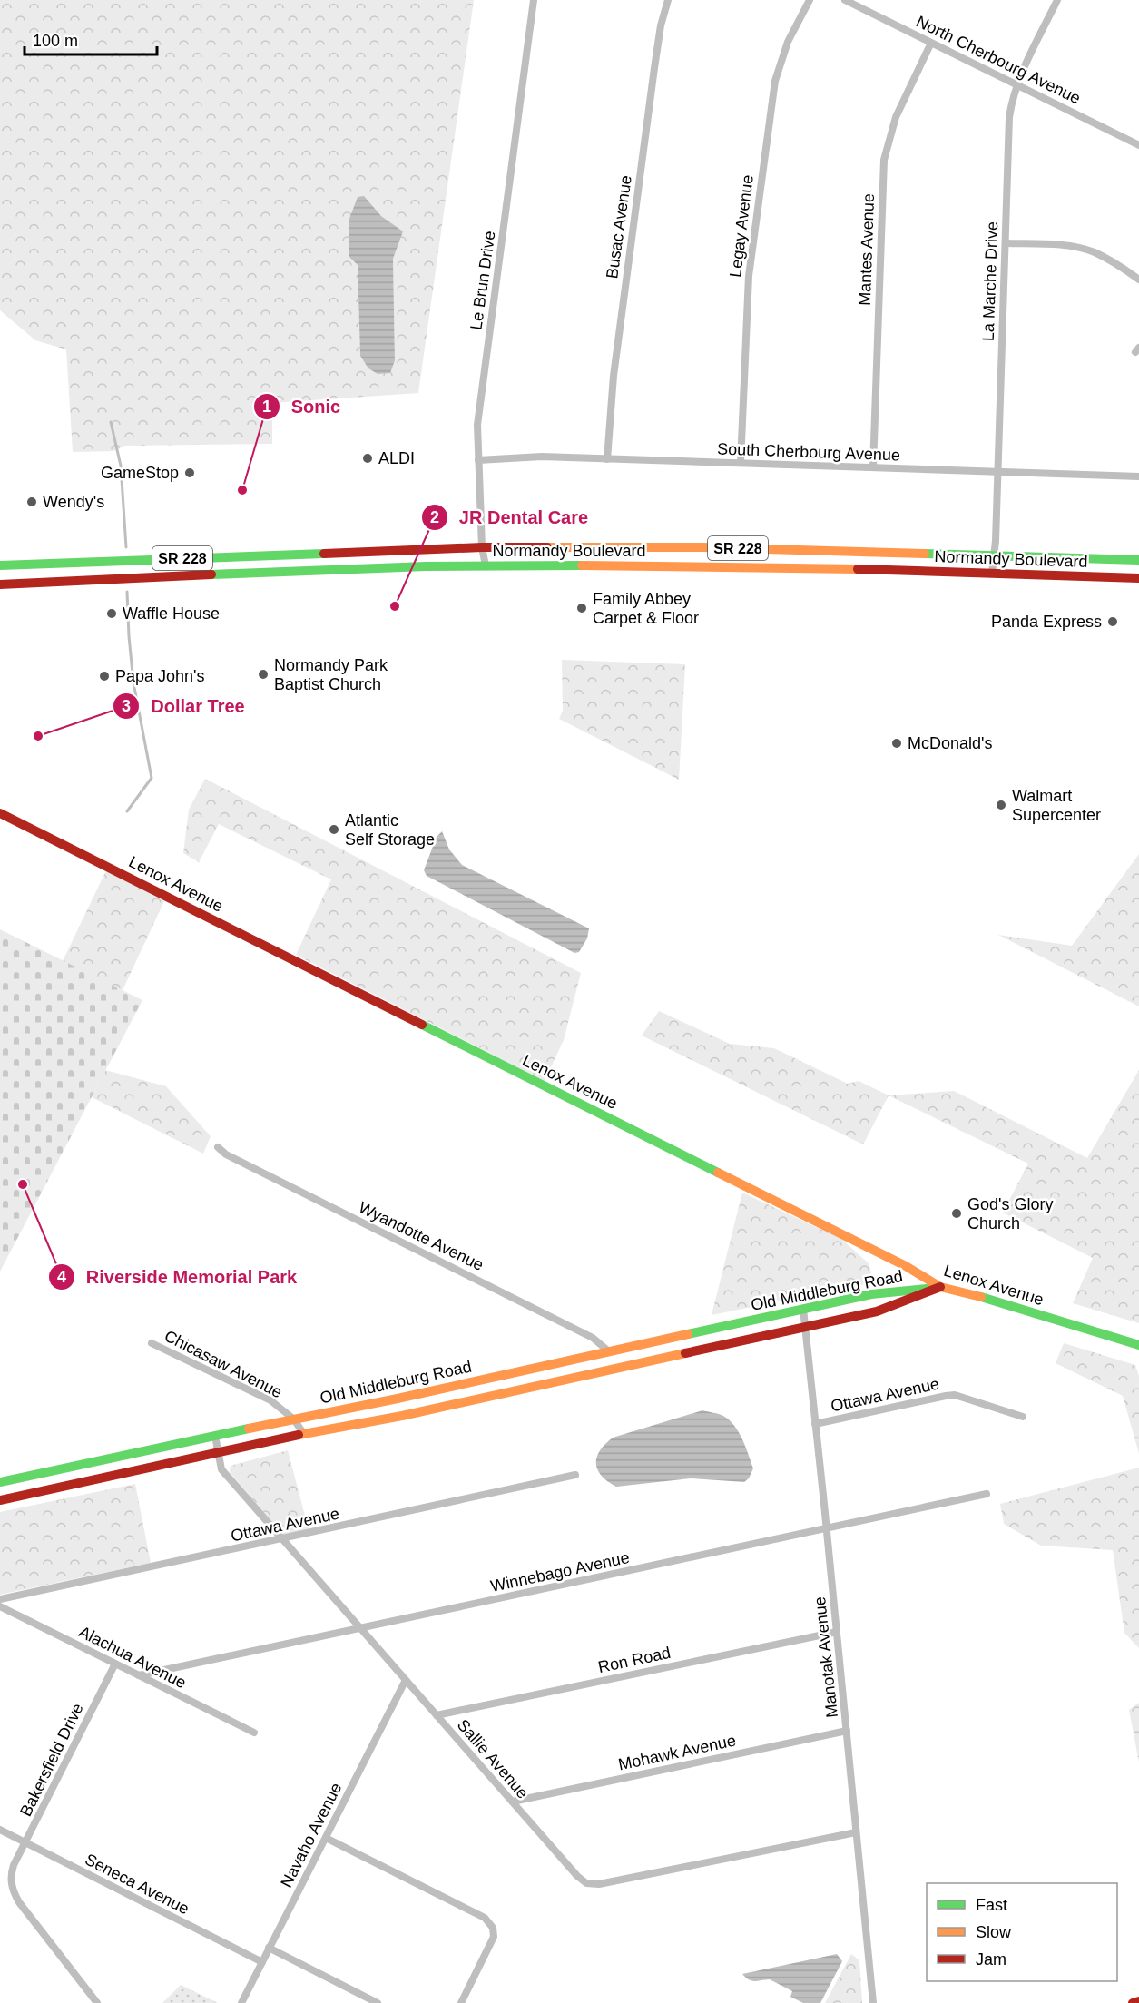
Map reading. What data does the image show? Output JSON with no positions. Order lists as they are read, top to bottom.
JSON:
{
  "streets": {
    "main road": [
      "SR 228",
      "Normandy Boulevard",
      "Lenox Avenue",
      "Old Middleburg Road"
    ],
    "street": [
      "North Cherbourg Avenue",
      "Legay Avenue",
      "Busac Avenue",
      "Mantes Avenue",
      "Le Brun Drive",
      "La Marche Drive",
      "South Cherbourg Avenue",
      "Wyandotte Avenue",
      "Chicasaw Avenue",
      "Ottawa Avenue",
      "Winnebago Avenue",
      "Alachua Avenue",
      "Manotak Avenue",
      "Ron Road",
      "Mohawk Avenue",
      "Sallie Avenue",
      "Bakersfield Drive",
      "Navaho Avenue",
      "Seneca Avenue"
    ]
  },
  "crossings": [
    ["North Cherbourg Avenue", "Mantes Avenue"],
    ["North Cherbourg Avenue", "La Marche Drive"],
    ["Legay Avenue", "South Cherbourg Avenue"],
    ["Busac Avenue", "South Cherbourg Avenue"],
    ["Mantes Avenue", "South Cherbourg Avenue"],
    ["Le Brun Drive", "South Cherbourg Avenue"],
    ["Le Brun Drive", "Normandy Boulevard"],
    ["La Marche Drive", "South Cherbourg Avenue"],
    ["La Marche Drive", "Normandy Boulevard"],
    ["Lenox Avenue", "Old Middleburg Road"],
    ["Wyandotte Avenue", "Old Middleburg Road"],
    ["Old Middleburg Road", "Chicasaw Avenue"],
    ["Old Middleburg Road", "Manotak Avenue"],
    ["Old Middleburg Road", "Sallie Avenue"],
    ["Ottawa Avenue", "Manotak Avenue"],
    ["Ottawa Avenue", "Sallie Avenue"],
    ["Winnebago Avenue", "Alachua Avenue"],
    ["Winnebago Avenue", "Manotak Avenue"],
    ["Winnebago Avenue", "Sallie Avenue"],
    ["Alachua Avenue", "Bakersfield Drive"],
    ["Manotak Avenue", "Ron Road"],
    ["Manotak Avenue", "Mohawk Avenue"],
    ["Manotak Avenue", "Sallie Avenue"],
    ["Ron Road", "Sallie Avenue"],
    ["Mohawk Avenue", "Sallie Avenue"],
    ["Sallie Avenue", "Navaho Avenue"],
    ["Bakersfield Drive", "Seneca Avenue"],
    ["Navaho Avenue", "Seneca Avenue"]
  ],
  "places": [
    "ALDI",
    "GameStop",
    "Sonic",
    "Wendy's",
    "JR Dental Care",
    "Family Abbey Carpet & Floor",
    "Waffle House",
    "Panda Express",
    "Normandy Park Baptist Church",
    "Papa John's",
    "Dollar Tree",
    "McDonald's",
    "Walmart Supercenter",
    "Atlantic Self Storage",
    "Riverside Memorial Park",
    "God's Glory Church"
  ],
  "legend": ["Fast", "Slow", "Jam"],
  "scale_bar": "100 m"
}
